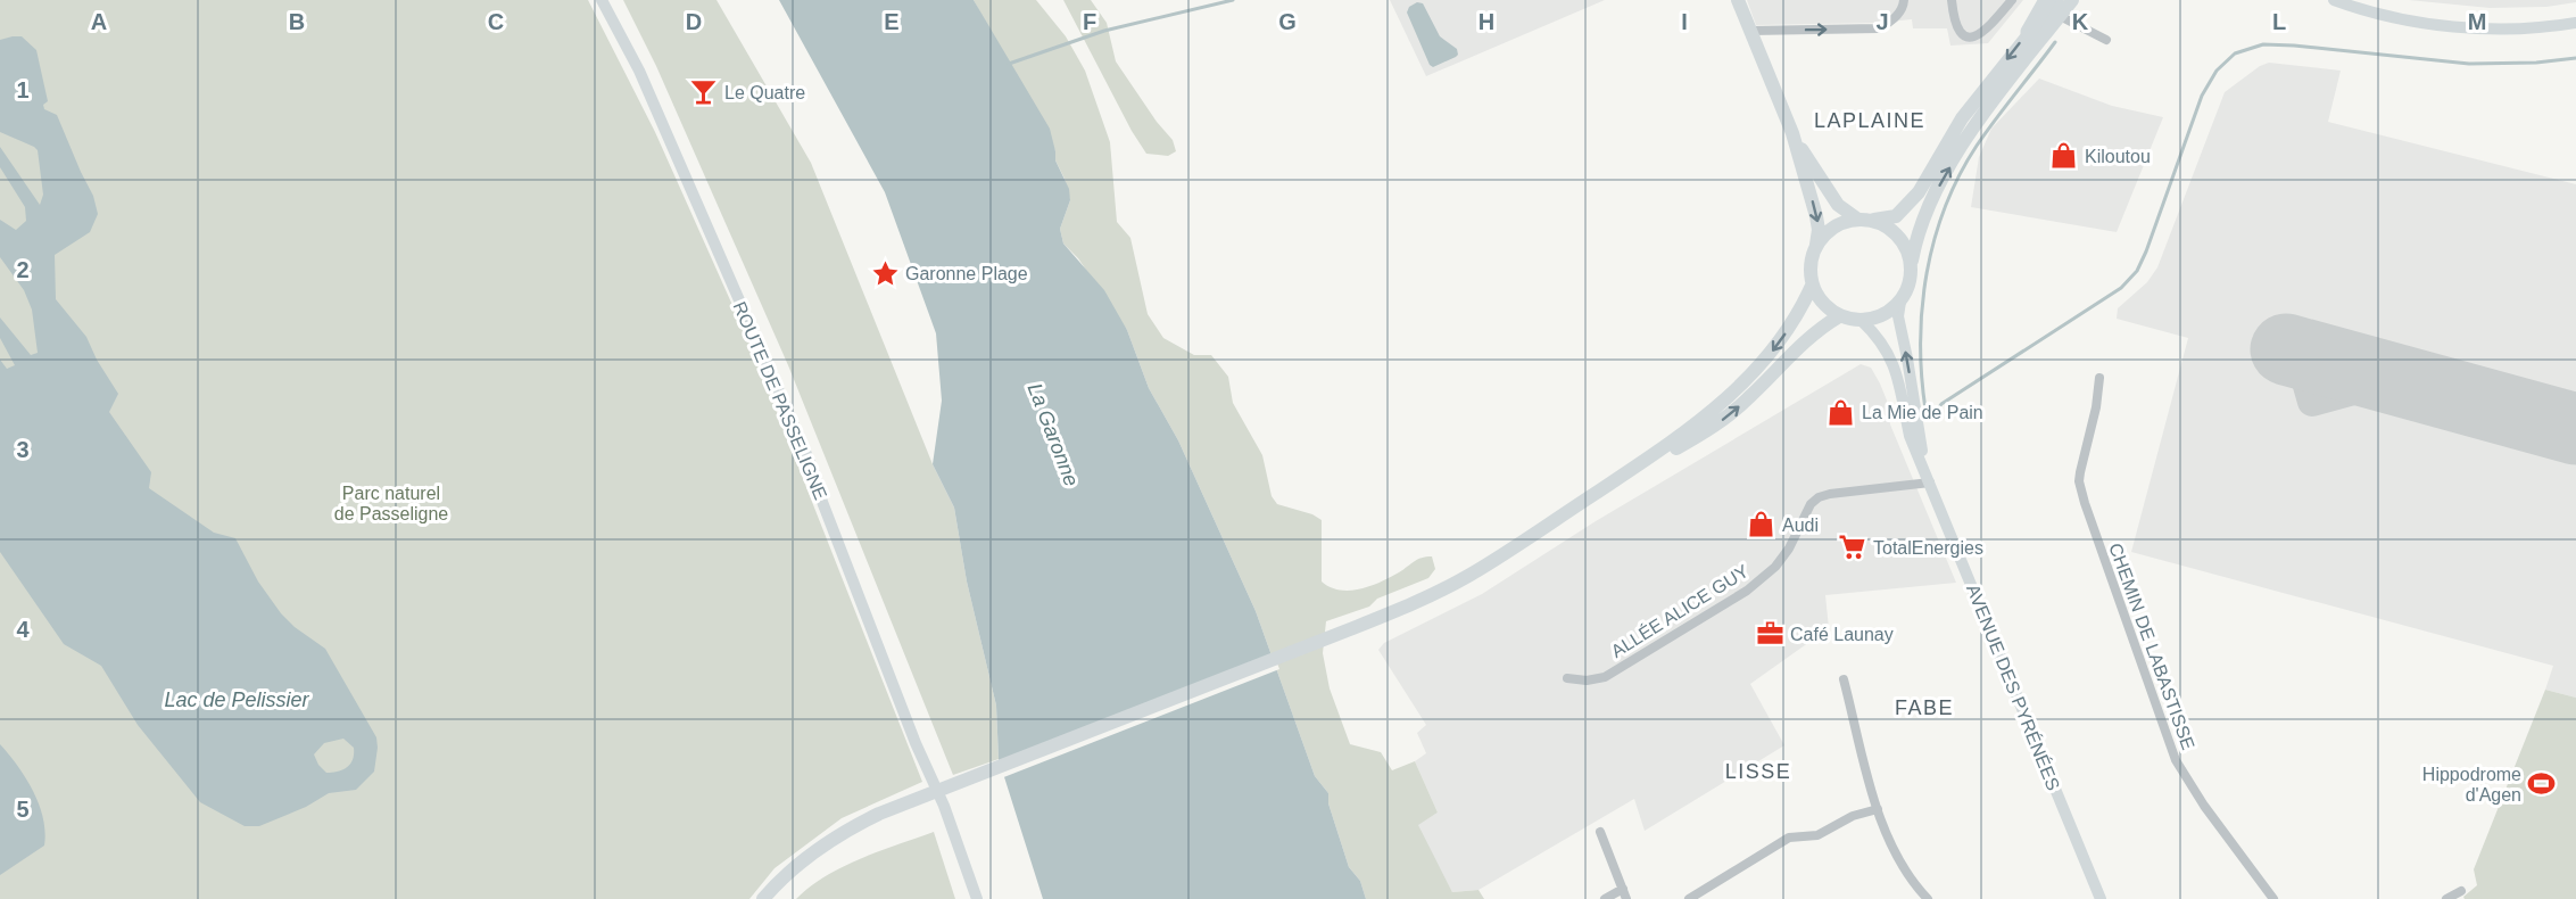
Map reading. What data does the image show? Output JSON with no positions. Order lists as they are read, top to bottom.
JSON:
{
  "streets": {
    "street": [
      "ROUTE DE PASSELIGNE",
      "ALLÉE ALICE GUY",
      "CHEMIN DE LABASTISSE",
      "AVENUE DES PYRÉNÉES"
    ]
  },
  "crossings": [
    ["ALLÉE ALICE GUY", "AVENUE DES PYRÉNÉES"]
  ],
  "districts": ["LAPLAINE", "FABE", "LISSE"],
  "water": ["La Garonne", "Lac de Pelissier"],
  "parks": ["Parc naturel de Passeligne"],
  "places": {
    "bar": ["Le Quatre"],
    "shop": ["Kiloutou", "La Mie de Pain", "Audi"],
    "place": ["Garonne Plage"],
    "supermarket": ["TotalEnergies"],
    "office": ["Café Launay"],
    "sports": ["Hippodrome d'Agen"]
  },
  "grid": {
    "columns": [
      "A",
      "B",
      "C",
      "D",
      "E",
      "F",
      "G",
      "H",
      "I",
      "J",
      "K",
      "L",
      "M"
    ],
    "rows": [
      "1",
      "2",
      "3",
      "4",
      "5"
    ]
  }
}
